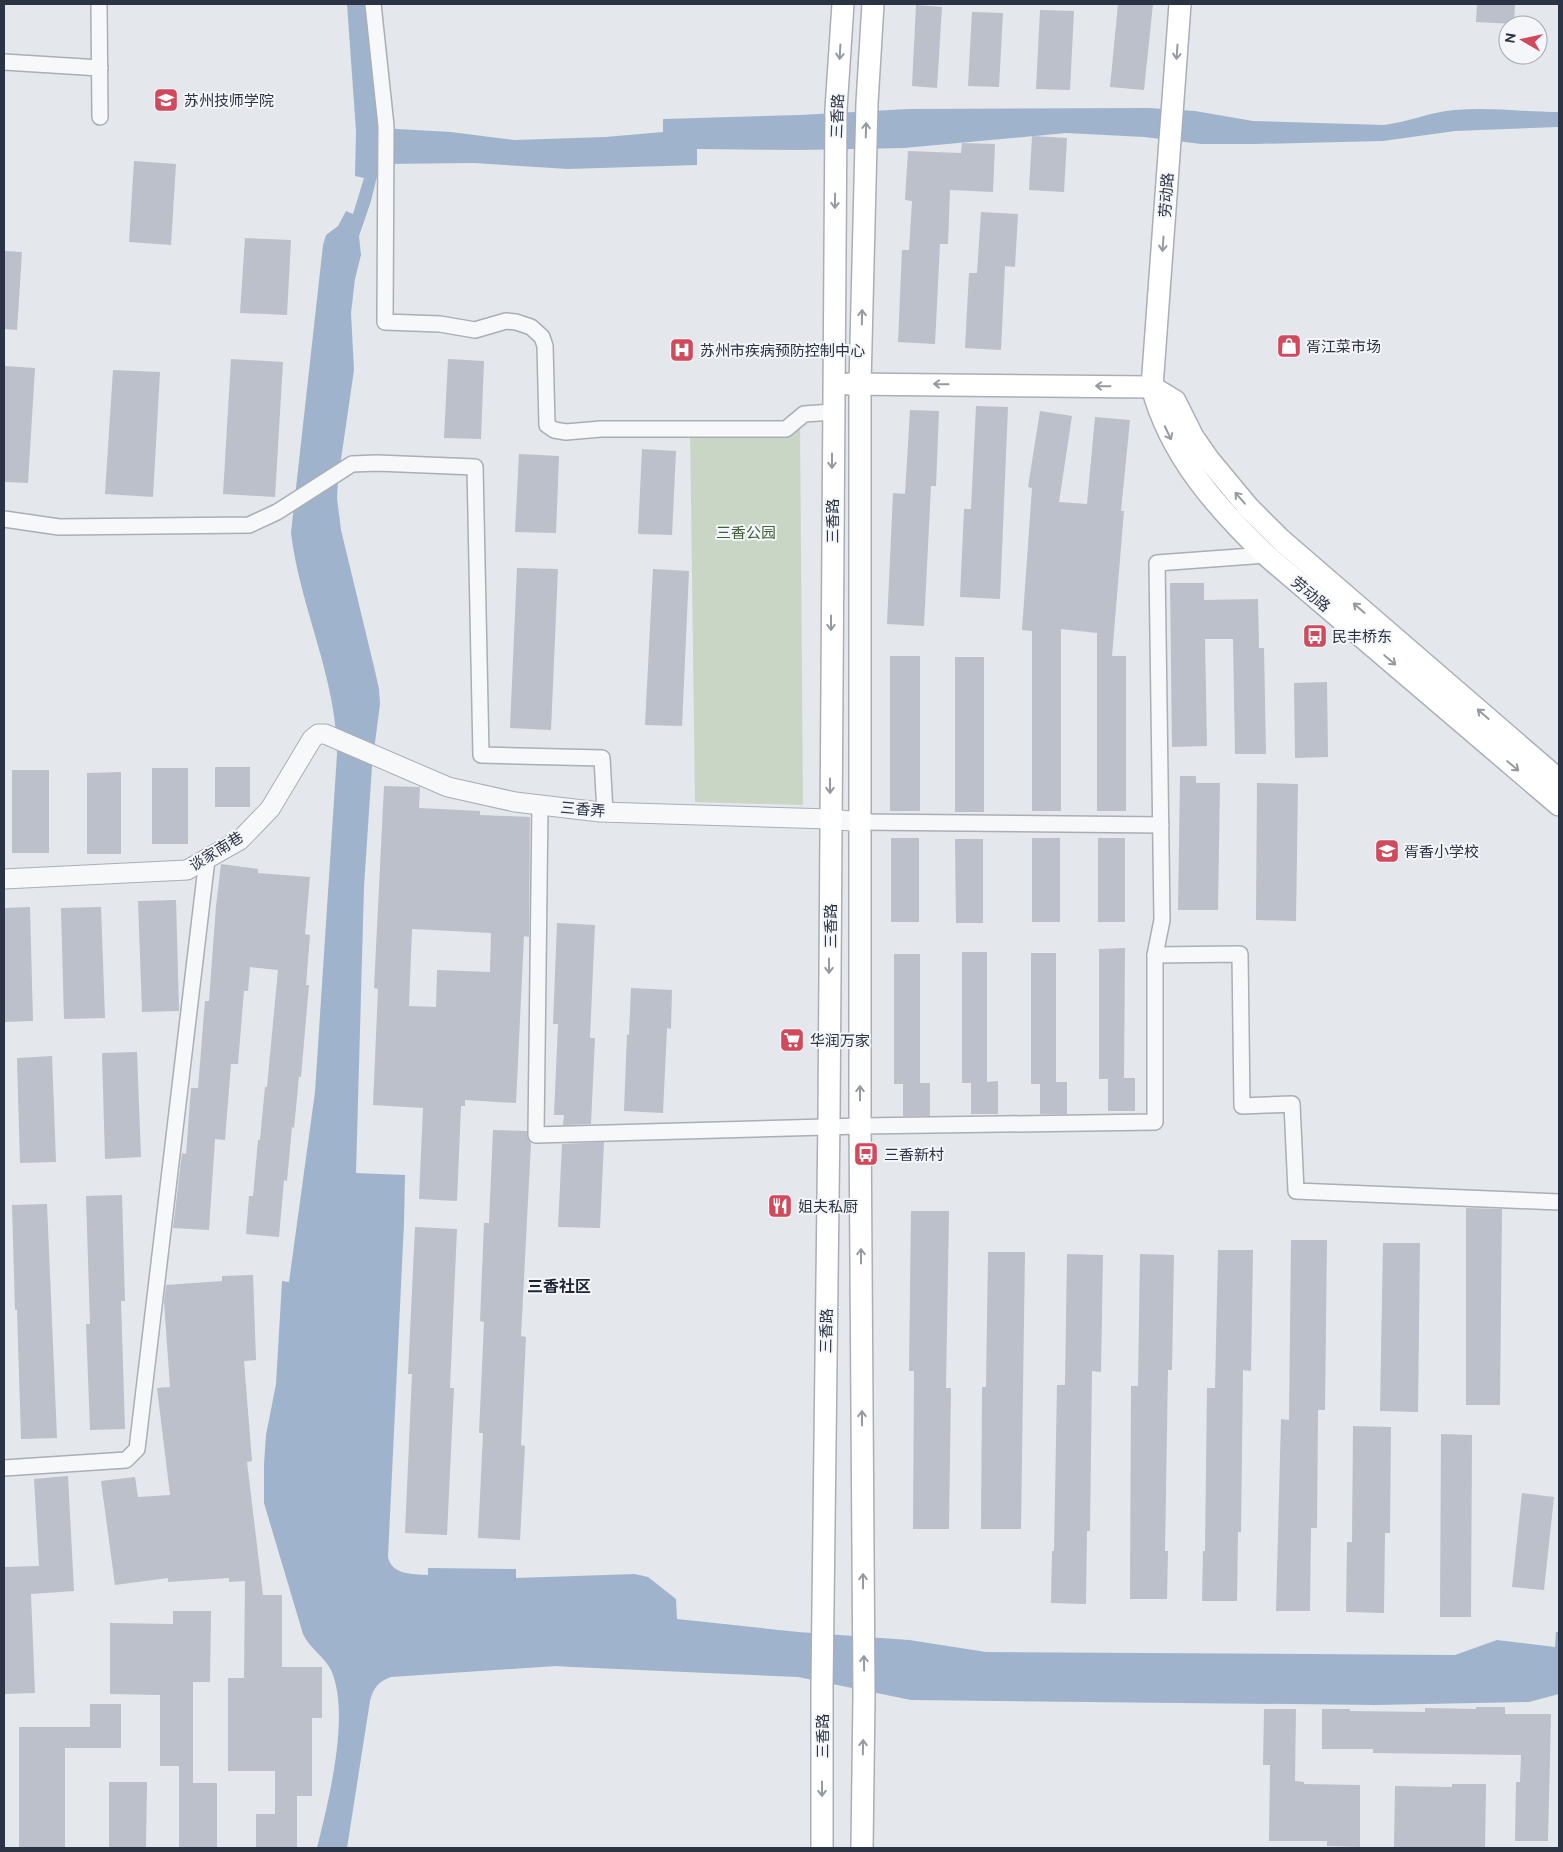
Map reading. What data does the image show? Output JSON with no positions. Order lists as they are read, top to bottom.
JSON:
{
  "streets": {
    "main road": ["三香路", "劳动路"],
    "street": ["三香弄", "谈家南巷"]
  },
  "crossings": [
    ["三香路", "三香弄"],
    ["三香弄", "谈家南巷"]
  ],
  "districts": ["三香社区"],
  "parks": ["三香公园"],
  "places": {
    "school or university": ["苏州技师学院", "胥香小学校"],
    "shop": ["胥江菜市场"],
    "hospital": ["苏州市疾病预防控制中心"],
    "bus stop": ["民丰桥东", "三香新村"],
    "supermarket": ["华润万家"],
    "restaurant": ["姐夫私厨"]
  },
  "north": "left"
}
